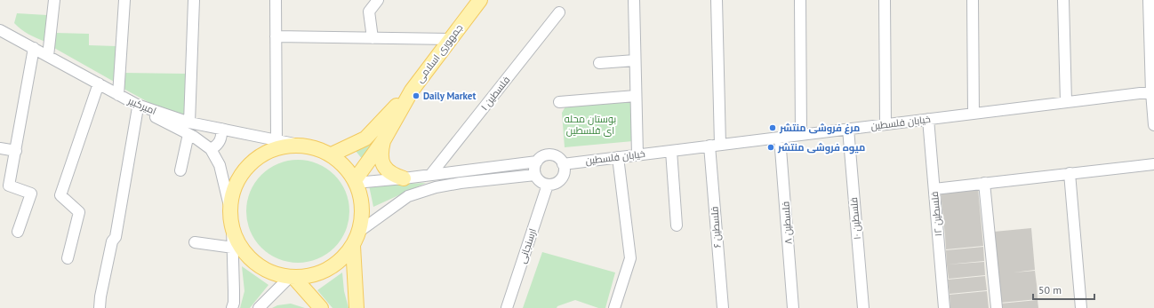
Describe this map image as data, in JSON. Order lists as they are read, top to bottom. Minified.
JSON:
{"streets":{"main road":["جمهوری اسلامی"],"street":["فلسطین ۱","امیرکبیر","خیابان فلسطین","فلسطین ۱۲","فلسطین ۱۰","فلسطین ۸","فلسطین ۶","ارسنجانی"]},"crossings":[["خیابان فلسطین","فلسطین ۱۲"],["خیابان فلسطین","فلسطین ۱۰"],["خیابان فلسطین","فلسطین ۸"],["خیابان فلسطین","فلسطین ۶"],["خیابان فلسطین","ارسنجانی"]],"parks":["بوستان محله ای فلسطین"],"places":["Daily Market","مرغ فروشی منتشر","میوه فروشی منتشر"],"scale_bar":"50 m"}
